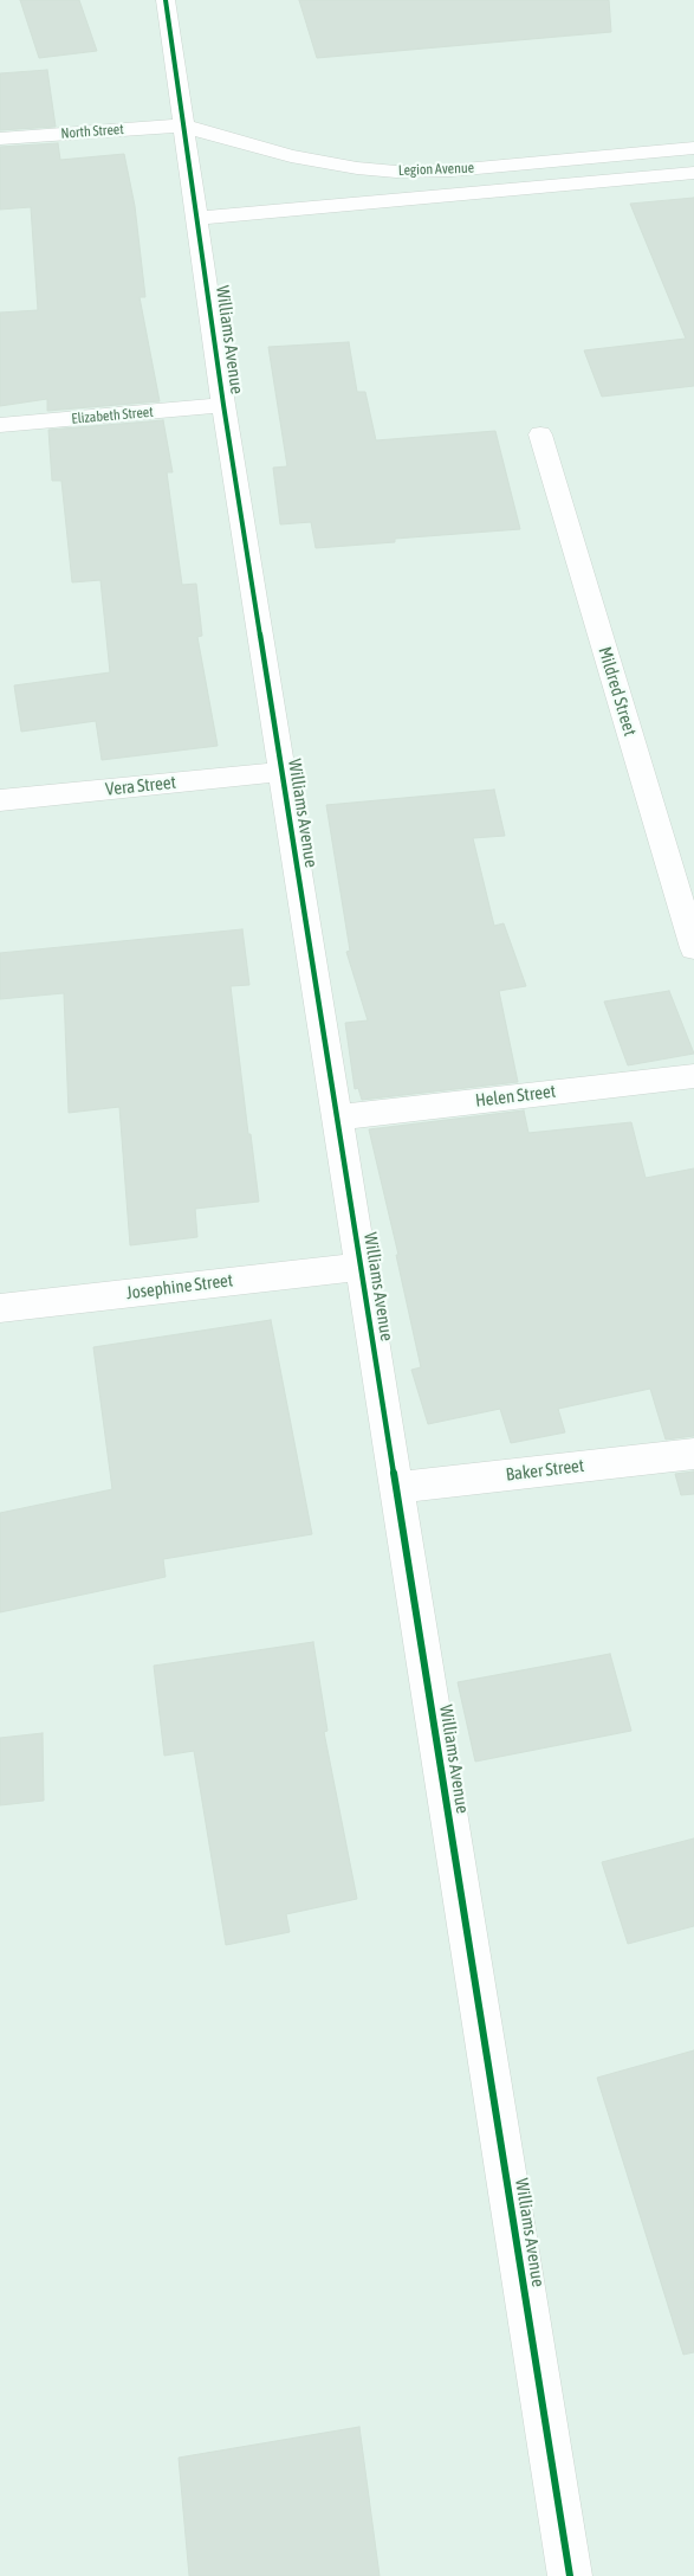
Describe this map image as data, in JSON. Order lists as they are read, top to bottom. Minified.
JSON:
{"streets":{"street":["North Street","Legion Avenue","Williams Avenue","Elizabeth Street","Mildred Street","Vera Street","Helen Street","Josephine Street","Baker Street"]},"crossings":[["North Street","Legion Avenue"],["North Street","Williams Avenue"],["Legion Avenue","Williams Avenue"],["Williams Avenue","Elizabeth Street"],["Williams Avenue","Vera Street"],["Williams Avenue","Helen Street"],["Williams Avenue","Josephine Street"],["Williams Avenue","Baker Street"]]}
